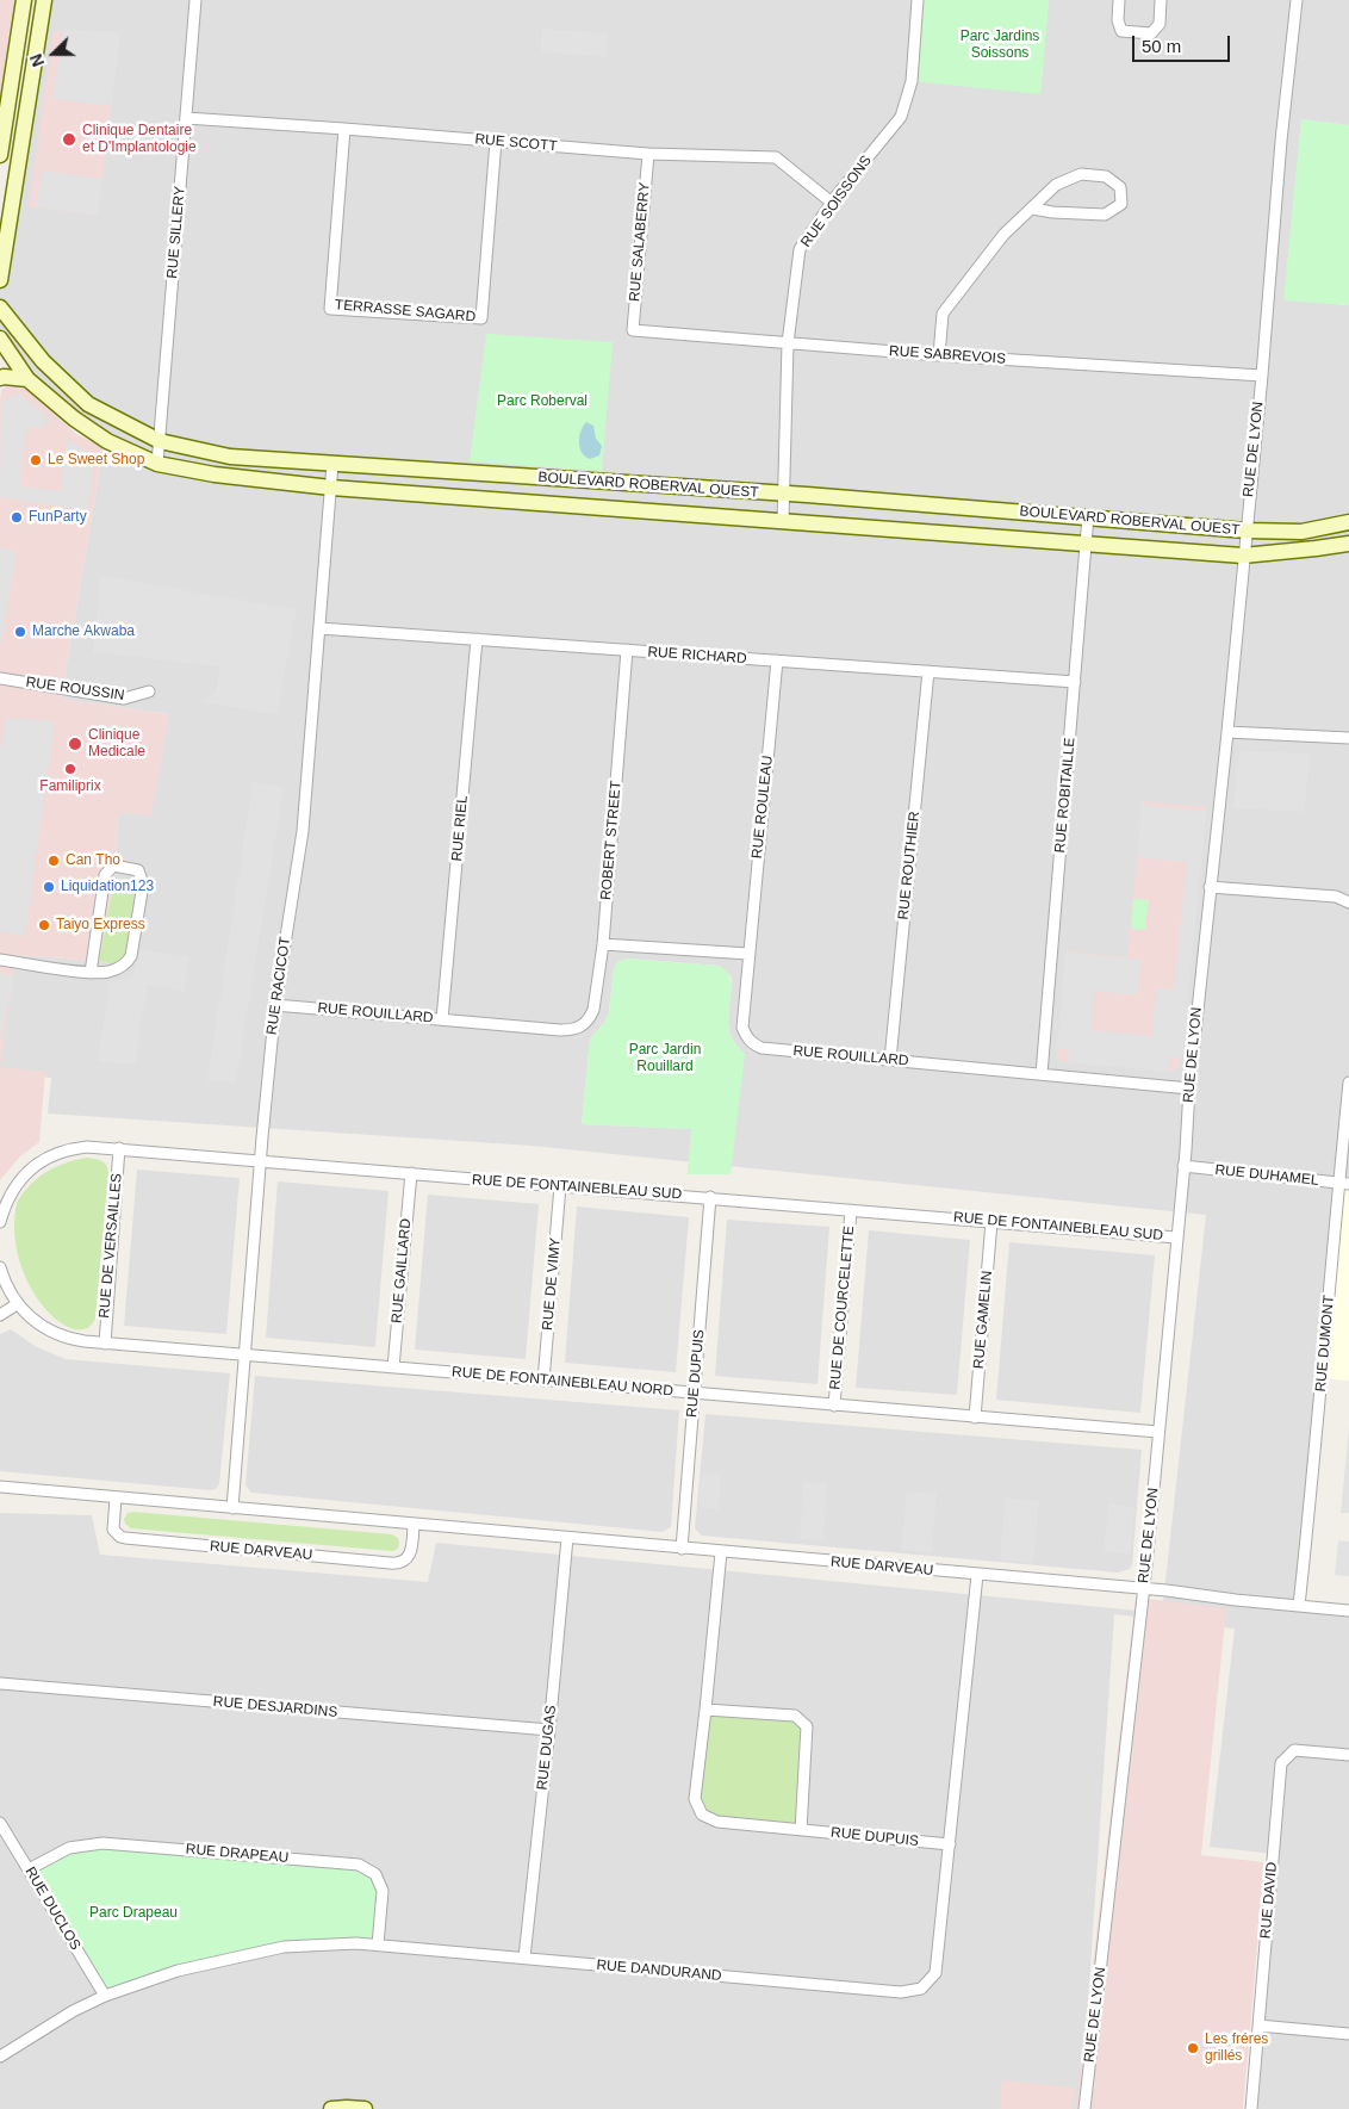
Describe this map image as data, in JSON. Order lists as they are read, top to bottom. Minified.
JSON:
{"streets":{"street":["RUE SCOTT","RUE SOISSONS","RUE SILLERY","RUE SALABERRY","TERRASSE SAGARD","RUE SABREVOIS","RUE DE LYON","BOULEVARD ROBERVAL OUEST","RUE RICHARD","RUE ROUSSIN","RUE ROBITAILLE","RUE ROULEAU","RUE RIEL","ROBERT STREET","RUE ROUTHIER","RUE RACICOT","RUE ROUILLARD","RUE DUHAMEL","RUE DE FONTAINEBLEAU SUD","RUE DE VERSAILLES","RUE GAILLARD","RUE DE VIMY","RUE DE COURCELETTE","RUE GAMELIN","RUE DUMONT","RUE DUPUIS","RUE DE FONTAINEBLEAU NORD","RUE DARVEAU","RUE DESJARDINS","RUE DUGAS","RUE DRAPEAU","RUE DAVID","RUE DUCLOS","RUE DANDURAND"]},"crossings":[["RUE SCOTT","RUE SOISSONS"],["RUE SCOTT","RUE SILLERY"],["RUE SCOTT","RUE SALABERRY"],["RUE SCOTT","TERRASSE SAGARD"],["RUE SOISSONS","RUE SABREVOIS"],["RUE SOISSONS","BOULEVARD ROBERVAL OUEST"],["RUE SILLERY","BOULEVARD ROBERVAL OUEST"],["RUE SALABERRY","RUE SABREVOIS"],["RUE SABREVOIS","RUE DE LYON"],["RUE DE LYON","BOULEVARD ROBERVAL OUEST"],["RUE DE LYON","RUE ROUILLARD"],["RUE DE LYON","RUE DUHAMEL"],["RUE DE LYON","RUE DE FONTAINEBLEAU SUD"],["RUE DE LYON","RUE DE FONTAINEBLEAU NORD"],["RUE DE LYON","RUE DARVEAU"],["BOULEVARD ROBERVAL OUEST","RUE ROBITAILLE"],["BOULEVARD ROBERVAL OUEST","RUE RACICOT"],["RUE RICHARD","RUE ROBITAILLE"],["RUE RICHARD","RUE ROULEAU"],["RUE RICHARD","RUE RIEL"],["RUE RICHARD","ROBERT STREET"],["RUE RICHARD","RUE ROUTHIER"],["RUE RICHARD","RUE RACICOT"],["RUE ROBITAILLE","RUE ROUILLARD"],["RUE ROULEAU","RUE ROUILLARD"],["RUE RIEL","RUE ROUILLARD"],["ROBERT STREET","RUE ROUILLARD"],["RUE ROUTHIER","RUE ROUILLARD"],["RUE RACICOT","RUE ROUILLARD"],["RUE RACICOT","RUE DE FONTAINEBLEAU SUD"],["RUE RACICOT","RUE DE FONTAINEBLEAU NORD"],["RUE RACICOT","RUE DARVEAU"],["RUE DUHAMEL","RUE DUMONT"],["RUE DE FONTAINEBLEAU SUD","RUE DE VERSAILLES"],["RUE DE FONTAINEBLEAU SUD","RUE GAILLARD"],["RUE DE FONTAINEBLEAU SUD","RUE DE VIMY"],["RUE DE FONTAINEBLEAU SUD","RUE DE COURCELETTE"],["RUE DE FONTAINEBLEAU SUD","RUE GAMELIN"],["RUE DE FONTAINEBLEAU SUD","RUE DUPUIS"],["RUE DE VERSAILLES","RUE DE FONTAINEBLEAU NORD"],["RUE GAILLARD","RUE DE FONTAINEBLEAU NORD"],["RUE DE VIMY","RUE DE FONTAINEBLEAU NORD"],["RUE DE COURCELETTE","RUE DE FONTAINEBLEAU NORD"],["RUE GAMELIN","RUE DE FONTAINEBLEAU NORD"],["RUE DUMONT","RUE DARVEAU"],["RUE DUPUIS","RUE DE FONTAINEBLEAU NORD"],["RUE DUPUIS","RUE DARVEAU"],["RUE DUPUIS","RUE DANDURAND"],["RUE DARVEAU","RUE DUGAS"],["RUE DARVEAU","RUE DANDURAND"],["RUE DESJARDINS","RUE DUGAS"],["RUE DUGAS","RUE DANDURAND"],["RUE DRAPEAU","RUE DUCLOS"],["RUE DRAPEAU","RUE DANDURAND"],["RUE DUCLOS","RUE DANDURAND"]],"parks":["Parc Jardins Soissons","Parc Roberval","Parc Jardin Rouillard","Parc Drapeau"],"places":["Clinique Dentaire et D'Implantologie","Le Sweet Shop","FunParty","Marche Akwaba","Clinique Medicale","Familiprix","Can Tho","Liquidation123","Taiyo Express","Les fréres grillés"],"scale_bar":"50 m","north":"left"}
